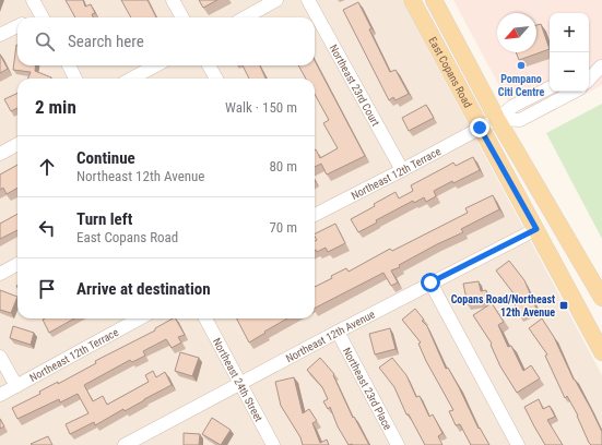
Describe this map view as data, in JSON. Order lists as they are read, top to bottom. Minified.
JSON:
{"streets":{"main road":["East Copans Road"],"street":["Northeast 23rd Court","Northeast 12th Terrace","Northeast 12th Avenue","Northeast 24th Street","Northeast 23rd Place"]},"crossings":[["East Copans Road","Northeast 12th Terrace"],["East Copans Road","Northeast 12th Avenue"],["Northeast 23rd Court","Northeast 12th Terrace"],["Northeast 12th Avenue","Northeast 24th Street"],["Northeast 12th Avenue","Northeast 23rd Place"]],"places":{"other":["Pompano Citi Centre"],"transit":["Copans Road/Northeast 12th Avenue"]},"north":"bottom left","page":{"map_buttons":["+","−"],"search":"Search here","heading":["2 min","Walk · 150 m"],"list":[["Continue","Northeast 12th Avenue","80 m"],["Turn left","East Copans Road","70 m"],"Arrive at destination"]}}
